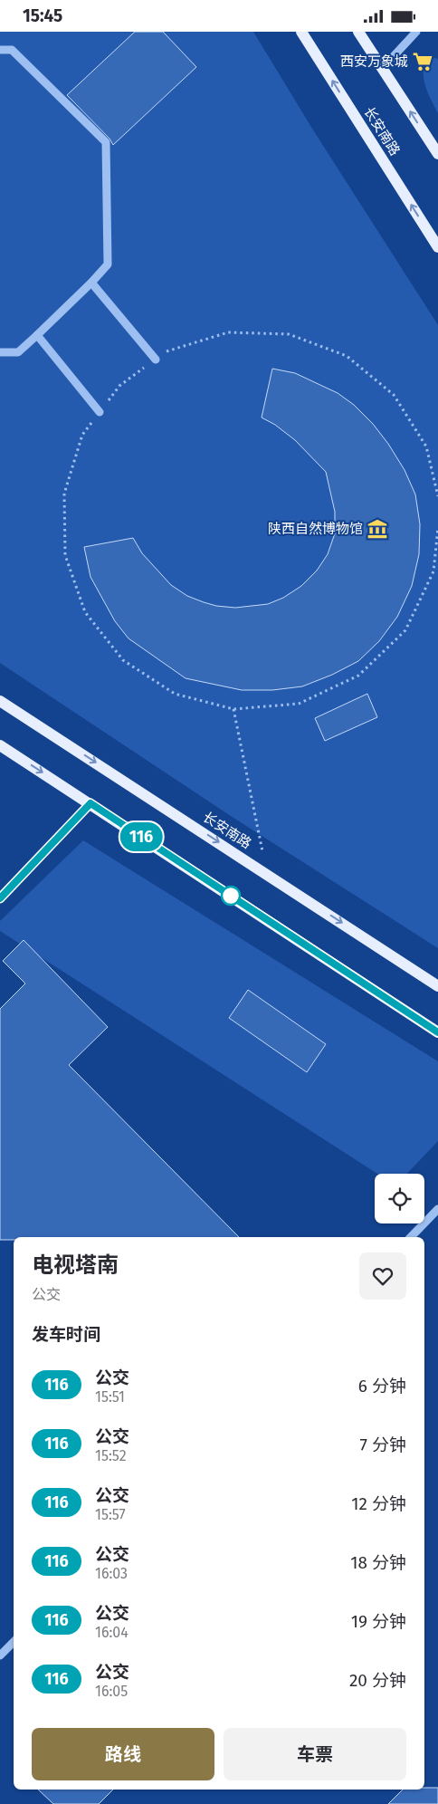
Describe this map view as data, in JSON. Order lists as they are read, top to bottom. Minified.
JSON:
{"streets":{"main road":["长安南路"]},"places":{"supermarket":["西安万象城"],"museum":["陕西自然博物馆"]},"lines":["bus line 116"],"page":{"status":"15:45","on_map":"116","heading":[["电视塔南","公交"],"发车时间"],"list":[{"mark":"116","name":"公交","note":"15:51","value":"6 分钟"},{"mark":"116","name":"公交","note":"15:52","value":"7 分钟"},{"mark":"116","name":"公交","note":"15:57","value":"12 分钟"},{"mark":"116","name":"公交","note":"16:03","value":"18 分钟"},{"mark":"116","name":"公交","note":"16:04","value":"19 分钟"},{"mark":"116","name":"公交","note":"16:05","value":"20 分钟"}],"buttons":["路线","车票"]}}
